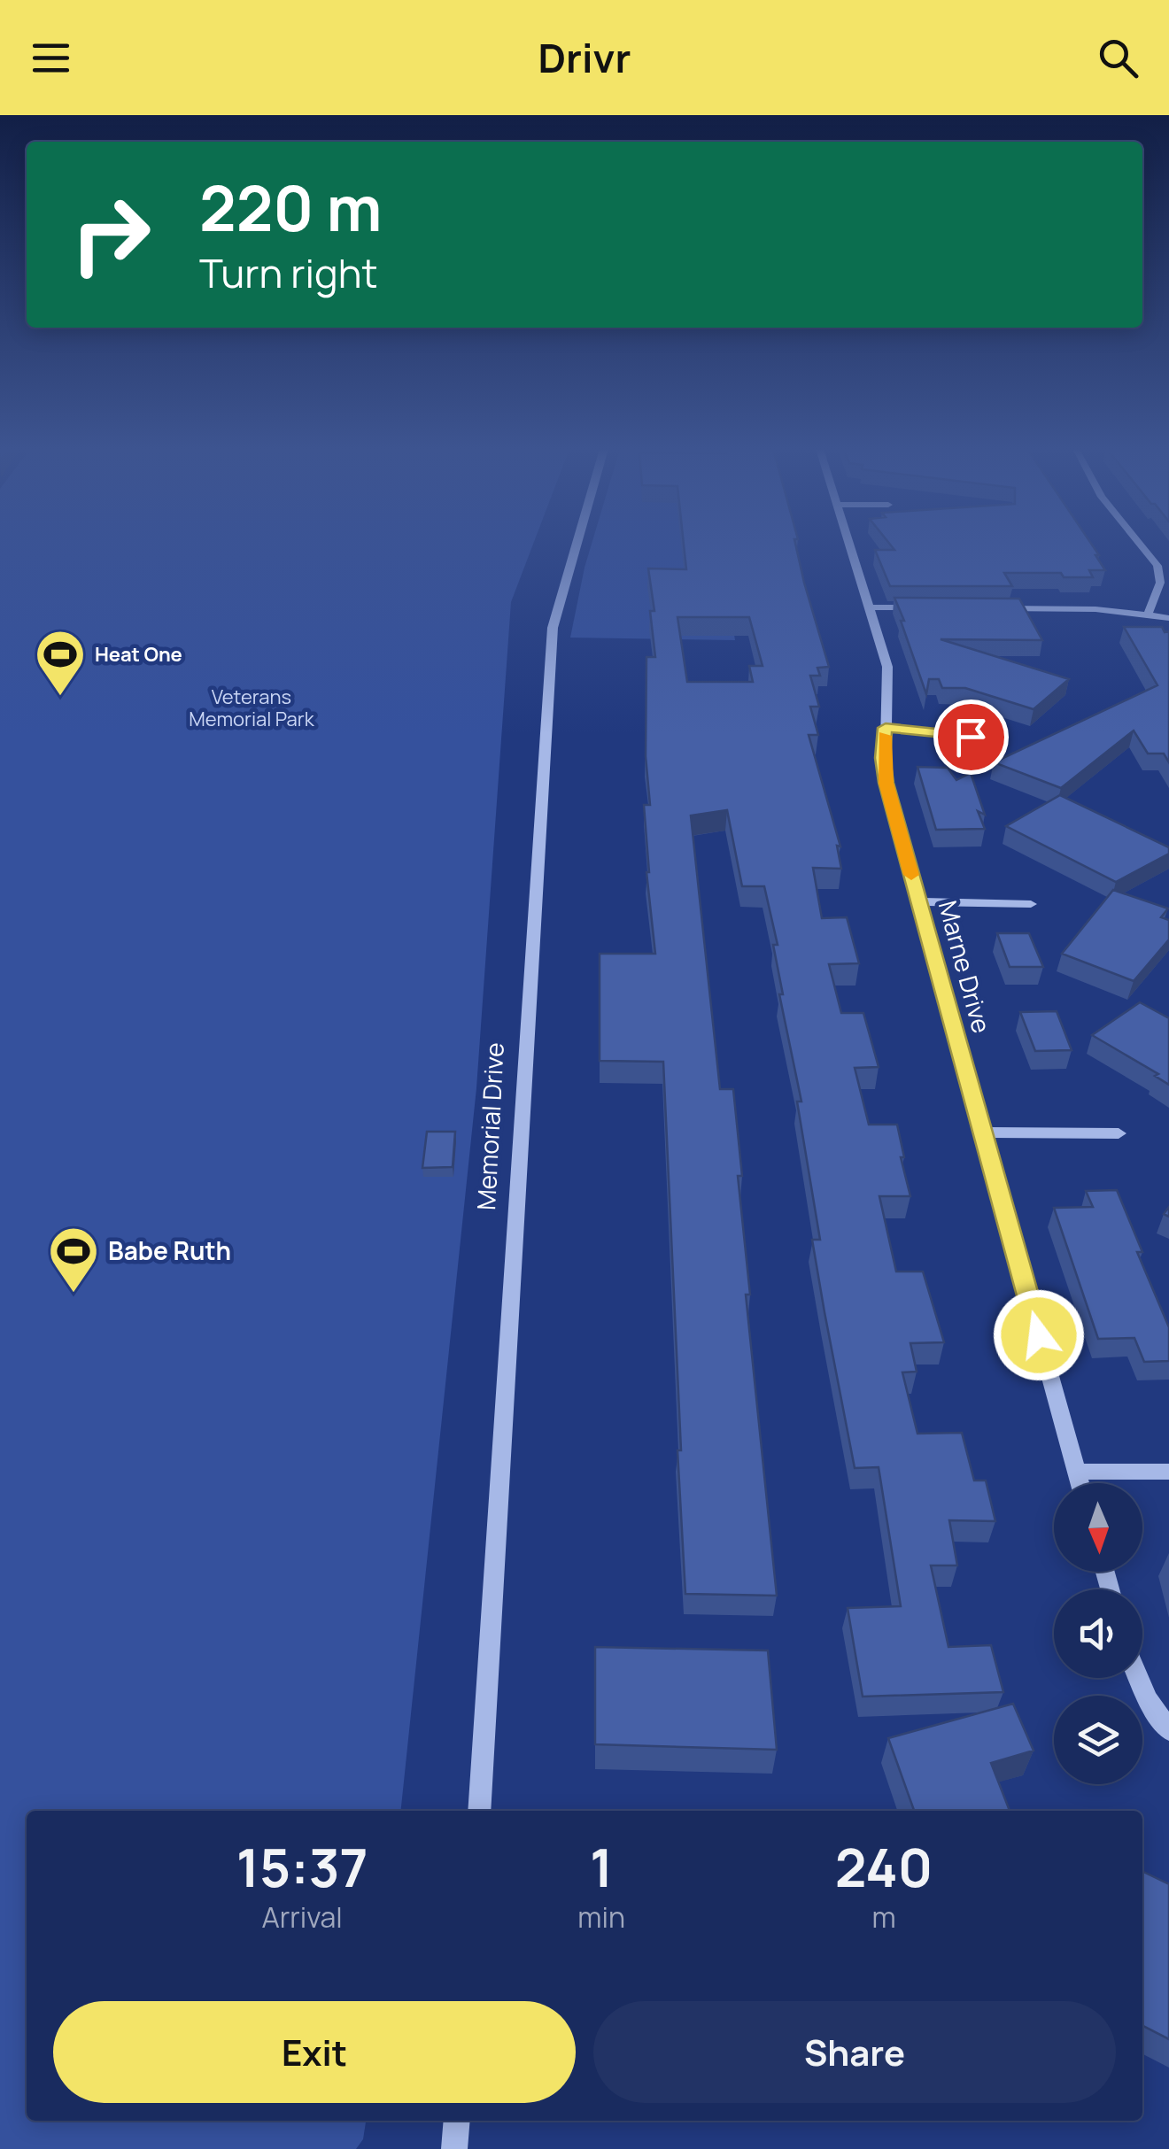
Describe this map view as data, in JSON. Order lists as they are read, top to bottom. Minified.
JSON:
{"streets":{"street":["Marne Drive","Memorial Drive"]},"parks":["Veterans Memorial Park"],"places":{"sports":["Heat One","Babe Ruth"]},"north":"bottom","page":{"header":"Drivr","turn":["220 m","Turn right"],"eta":["15:37","Arrival","1","min","240","m"],"buttons":["Exit","Share"]}}
